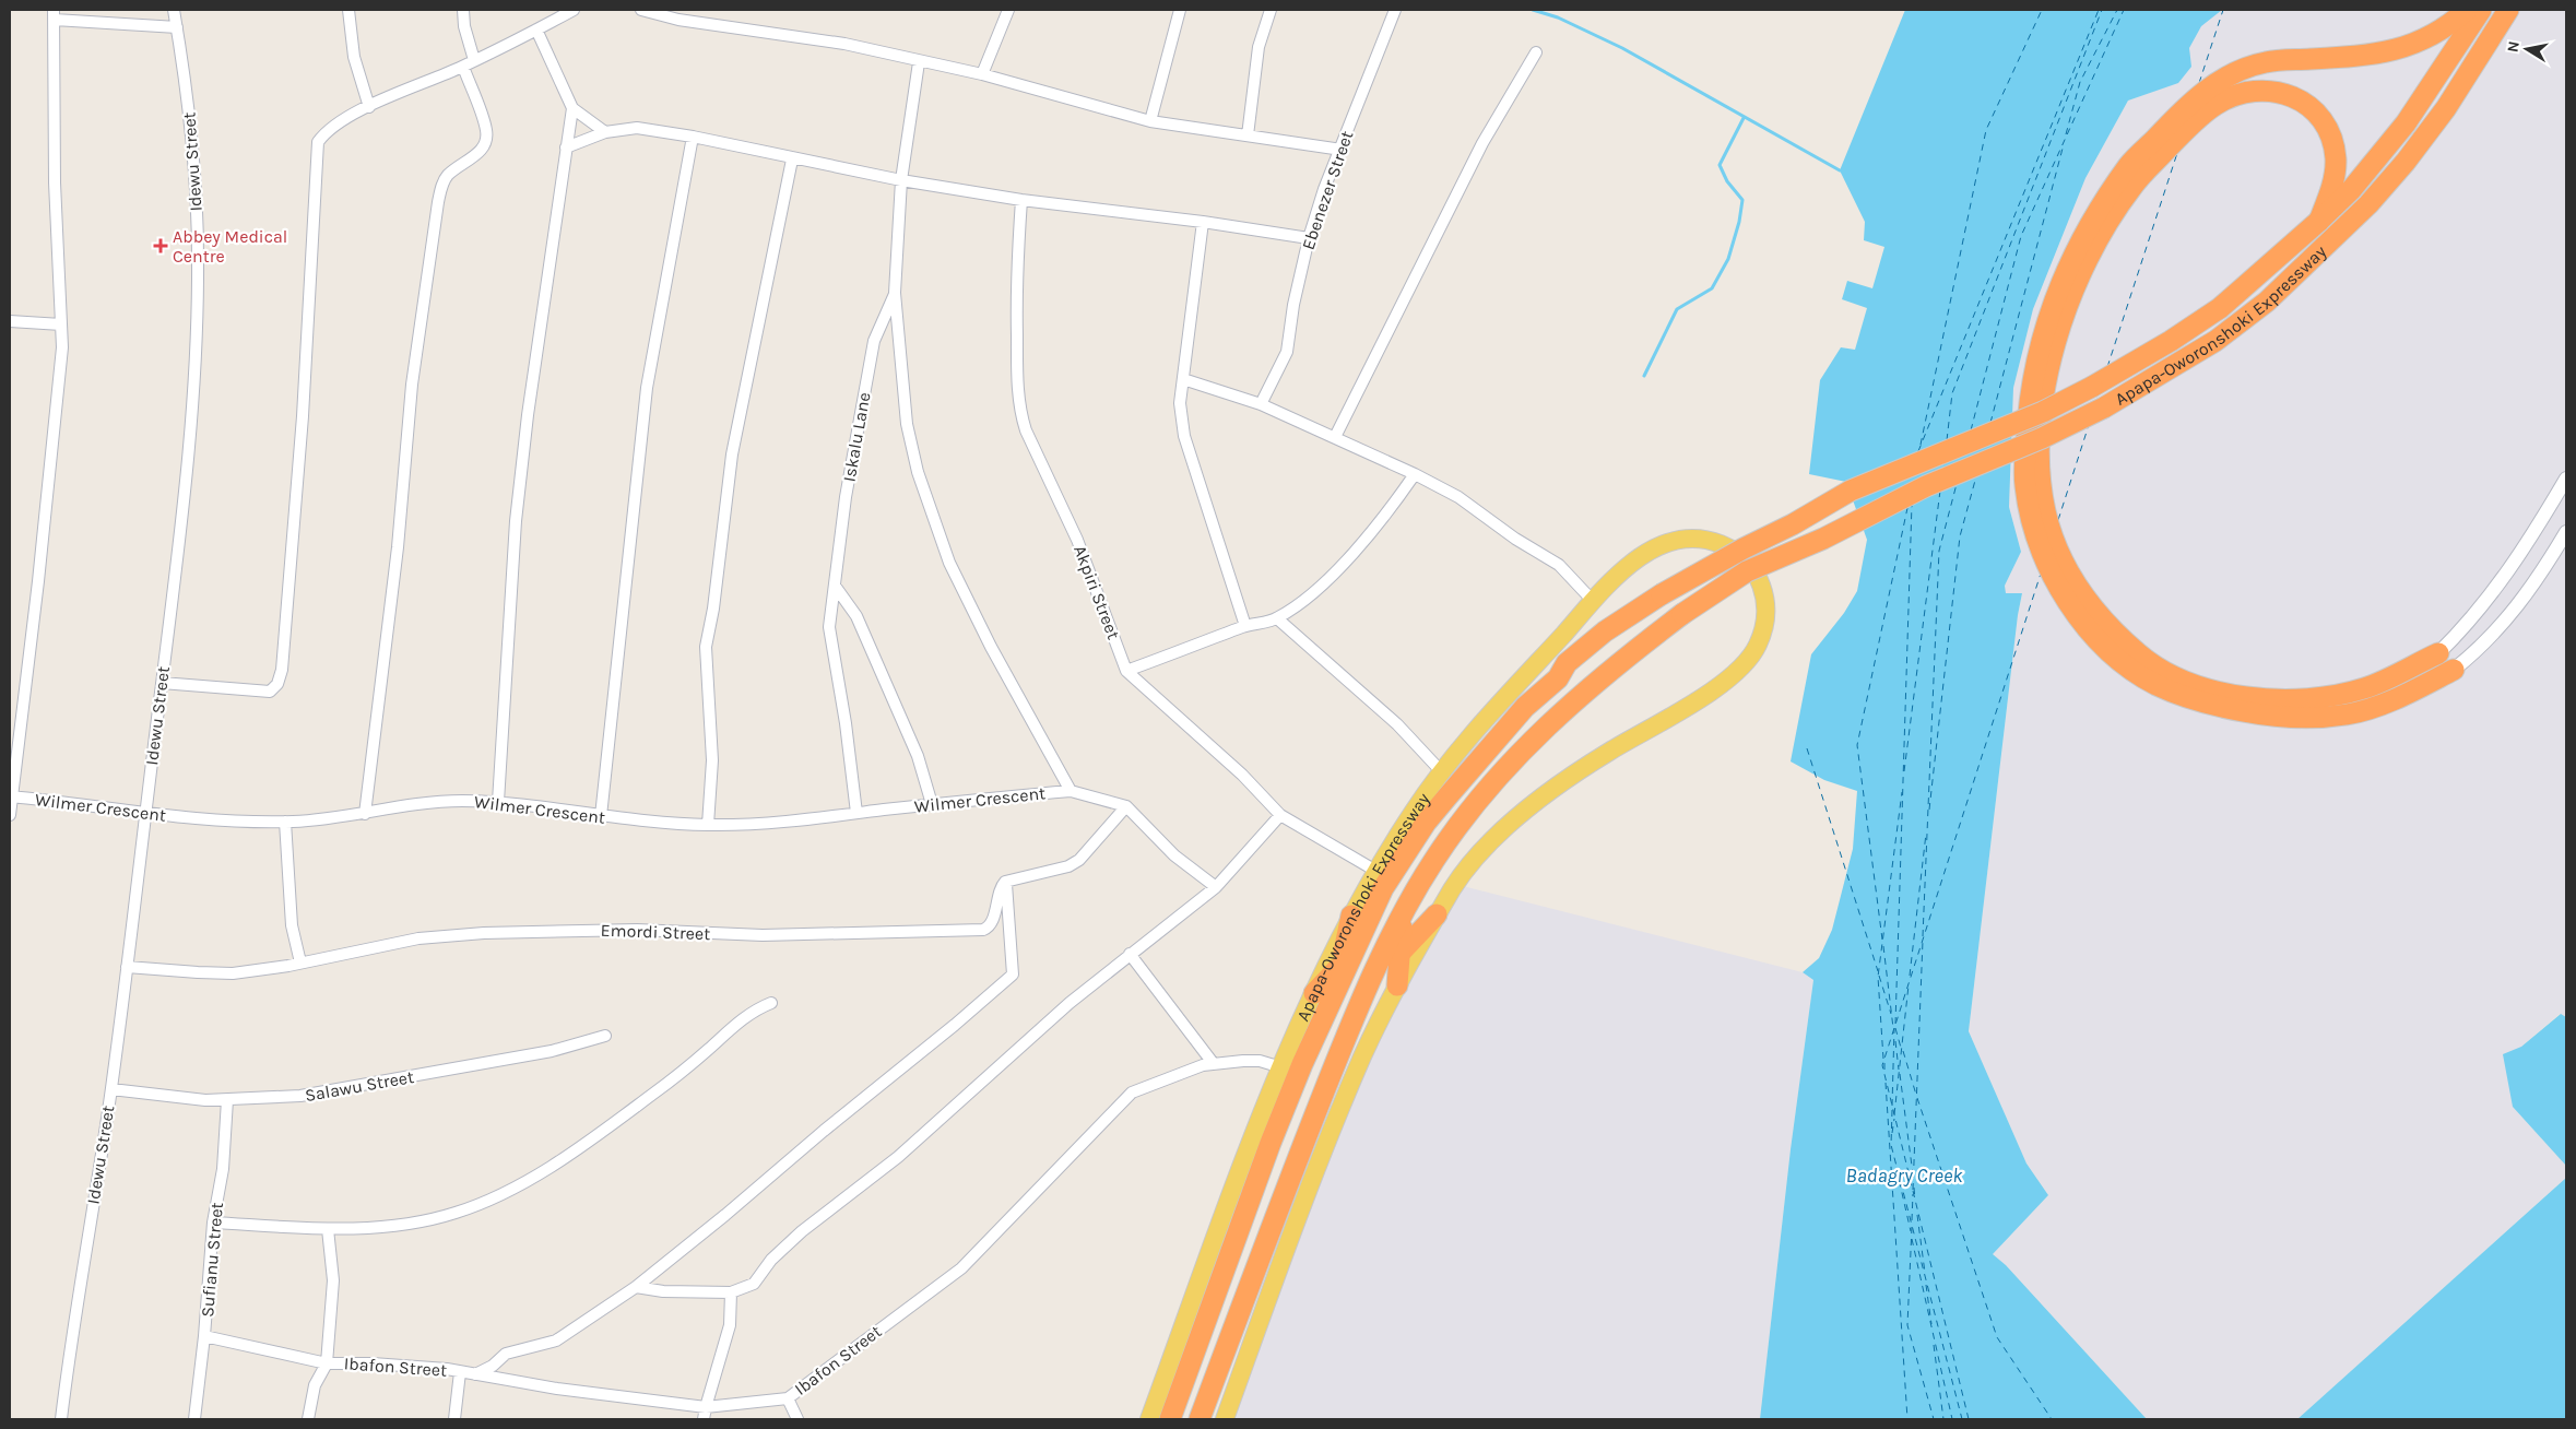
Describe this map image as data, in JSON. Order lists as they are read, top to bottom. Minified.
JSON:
{"streets":{"highway":["Apapa-Oworonshoki Expressway"],"street":["Idewu Street","Ebenezer Street","Iskalu Lane","Akpiri Street","Wilmer Crescent","Emordi Street","Salawu Street","Sufianu Street","Ibafon Street"]},"crossings":[["Idewu Street","Wilmer Crescent"],["Idewu Street","Emordi Street"],["Idewu Street","Salawu Street"],["Apapa-Oworonshoki Expressway","Akpiri Street"],["Apapa-Oworonshoki Expressway","Ibafon Street"],["Iskalu Lane","Wilmer Crescent"],["Salawu Street","Sufianu Street"],["Sufianu Street","Ibafon Street"]],"water":["Badagry Creek"],"places":{"health":["Abbey Medical Centre"]},"north":"left"}
